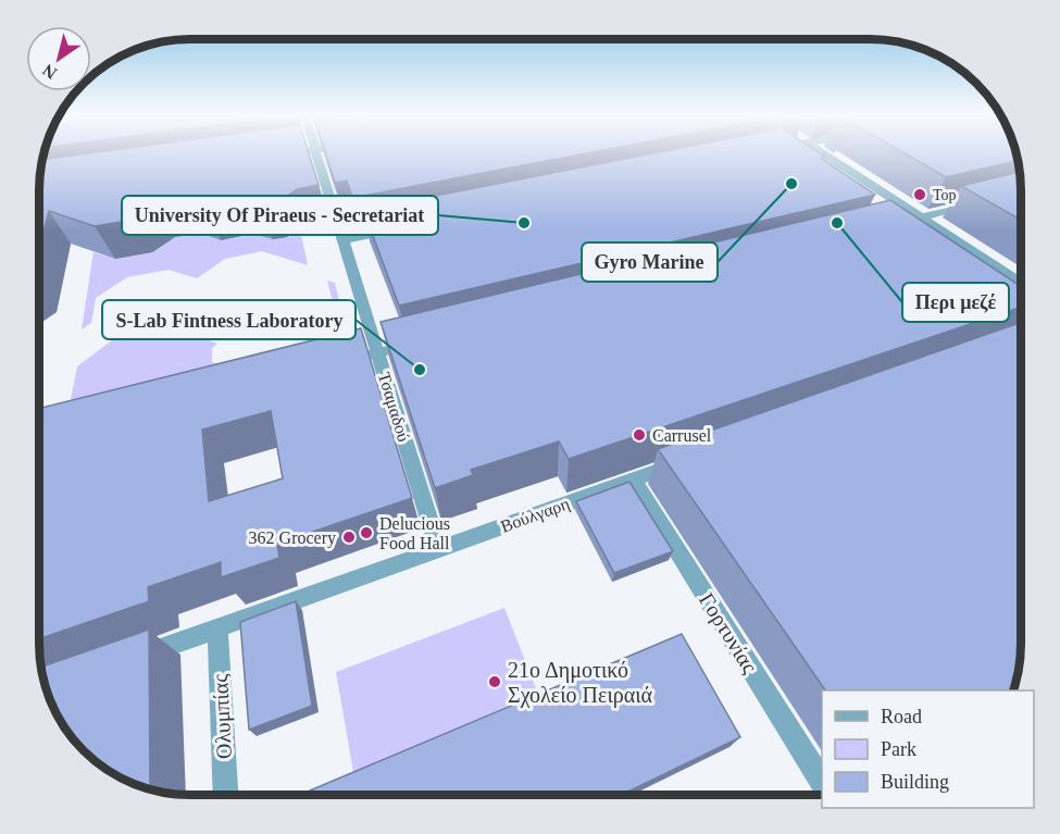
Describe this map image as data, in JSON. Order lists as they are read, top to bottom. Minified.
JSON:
{"streets":{"street":["Τσαμαδού","Βούλγαρη","Γορτυνίας","Ολυμπίας"]},"crossings":[["Τσαμαδού","Βούλγαρη"],["Βούλγαρη","Γορτυνίας"],["Βούλγαρη","Ολυμπίας"]],"places":["Gyro Marine","Top","University Of Piraeus - Secretariat","Περι μεζέ","S-Lab Fintness Laboratory","Carrusel","Delucious Food Hall","362 Grocery","21ο Δημοτικό Σχολείο Πειραιά"],"legend":["Road","Park","Building"],"north":"bottom left"}
